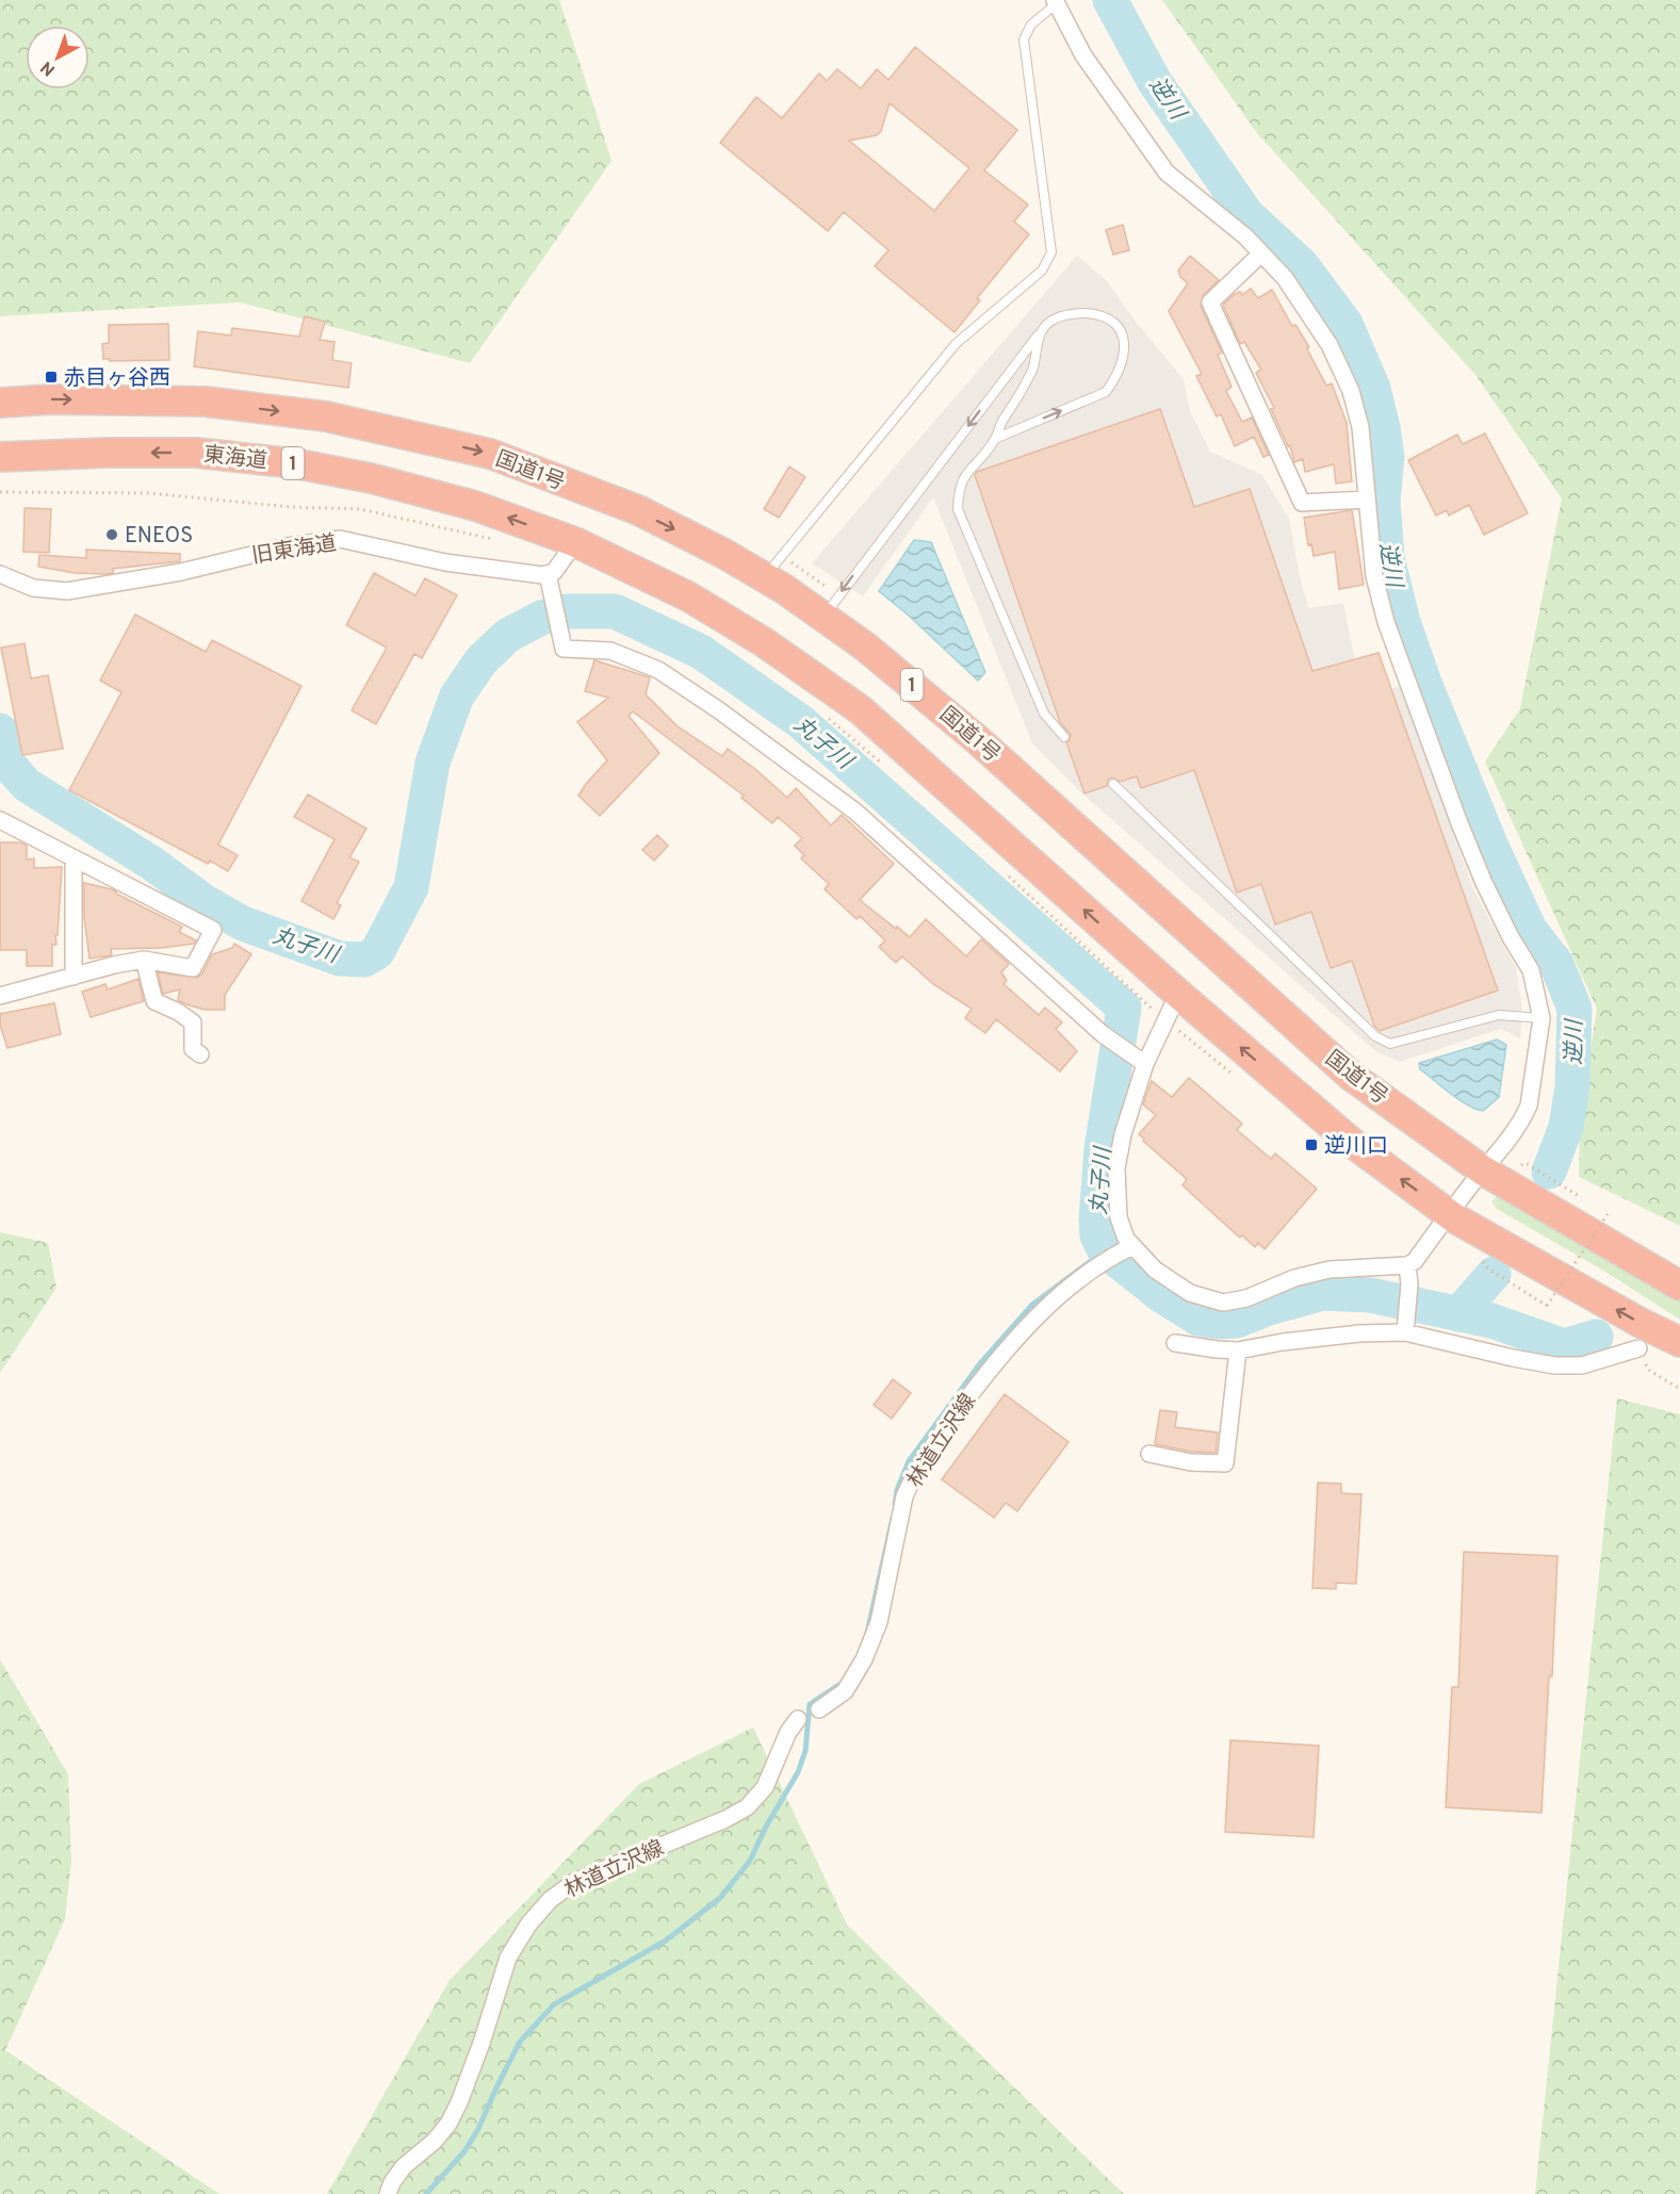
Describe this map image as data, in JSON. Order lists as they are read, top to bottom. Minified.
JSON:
{"streets":{"highway":["東海道","1","国道1号"],"street":["旧東海道","林道立沢線"]},"crossings":[["東海道","1"]],"one_way":["東海道","国道1号"],"water":["逆川","丸子川"],"places":{"transit":["赤目ヶ谷西","逆川口"],"other":["ENEOS"]},"north":"bottom left"}
